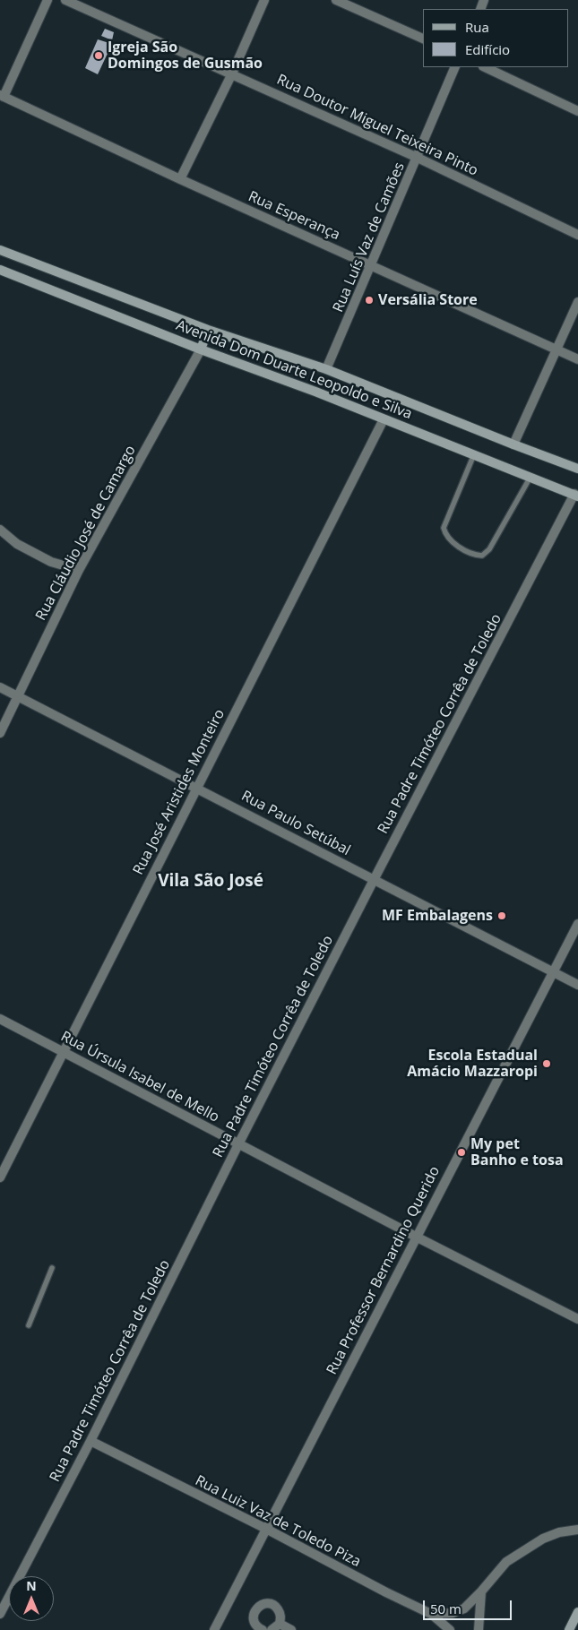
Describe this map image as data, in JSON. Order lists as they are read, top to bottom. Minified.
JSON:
{"streets":{"main road":["Avenida Dom Duarte Leopoldo e Silva"],"street":["Rua Doutor Miguel Teixeira Pinto","Rua Esperança","Rua Luís Vaz de Camões","Rua Cláudio José de Camargo","Rua Padre Timóteo Corrêa de Toledo","Rua José Aristides Monteiro","Rua Paulo Setúbal","Rua Úrsula Isabel de Mello","Rua Professor Bernardino Querido","Rua Luiz Vaz de Toledo Piza"]},"crossings":[["Rua Doutor Miguel Teixeira Pinto","Rua Luís Vaz de Camões"],["Rua Esperança","Rua Luís Vaz de Camões"],["Rua Luís Vaz de Camões","Avenida Dom Duarte Leopoldo e Silva"],["Avenida Dom Duarte Leopoldo e Silva","Rua Cláudio José de Camargo"],["Avenida Dom Duarte Leopoldo e Silva","Rua Padre Timóteo Corrêa de Toledo"],["Avenida Dom Duarte Leopoldo e Silva","Rua José Aristides Monteiro"],["Rua Cláudio José de Camargo","Rua Paulo Setúbal"],["Rua Padre Timóteo Corrêa de Toledo","Rua Paulo Setúbal"],["Rua Padre Timóteo Corrêa de Toledo","Rua Úrsula Isabel de Mello"],["Rua Padre Timóteo Corrêa de Toledo","Rua Luiz Vaz de Toledo Piza"],["Rua José Aristides Monteiro","Rua Paulo Setúbal"],["Rua José Aristides Monteiro","Rua Úrsula Isabel de Mello"],["Rua Paulo Setúbal","Rua Professor Bernardino Querido"],["Rua Úrsula Isabel de Mello","Rua Professor Bernardino Querido"],["Rua Professor Bernardino Querido","Rua Luiz Vaz de Toledo Piza"]],"districts":["Vila São José"],"places":["Igreja São Domingos de Gusmão","Versália Store","MF Embalagens","Escola Estadual Amácio Mazzaropi","My pet Banho e tosa"],"legend":["Rua","Edifício"],"scale_bar":"50 m","north":"top"}
